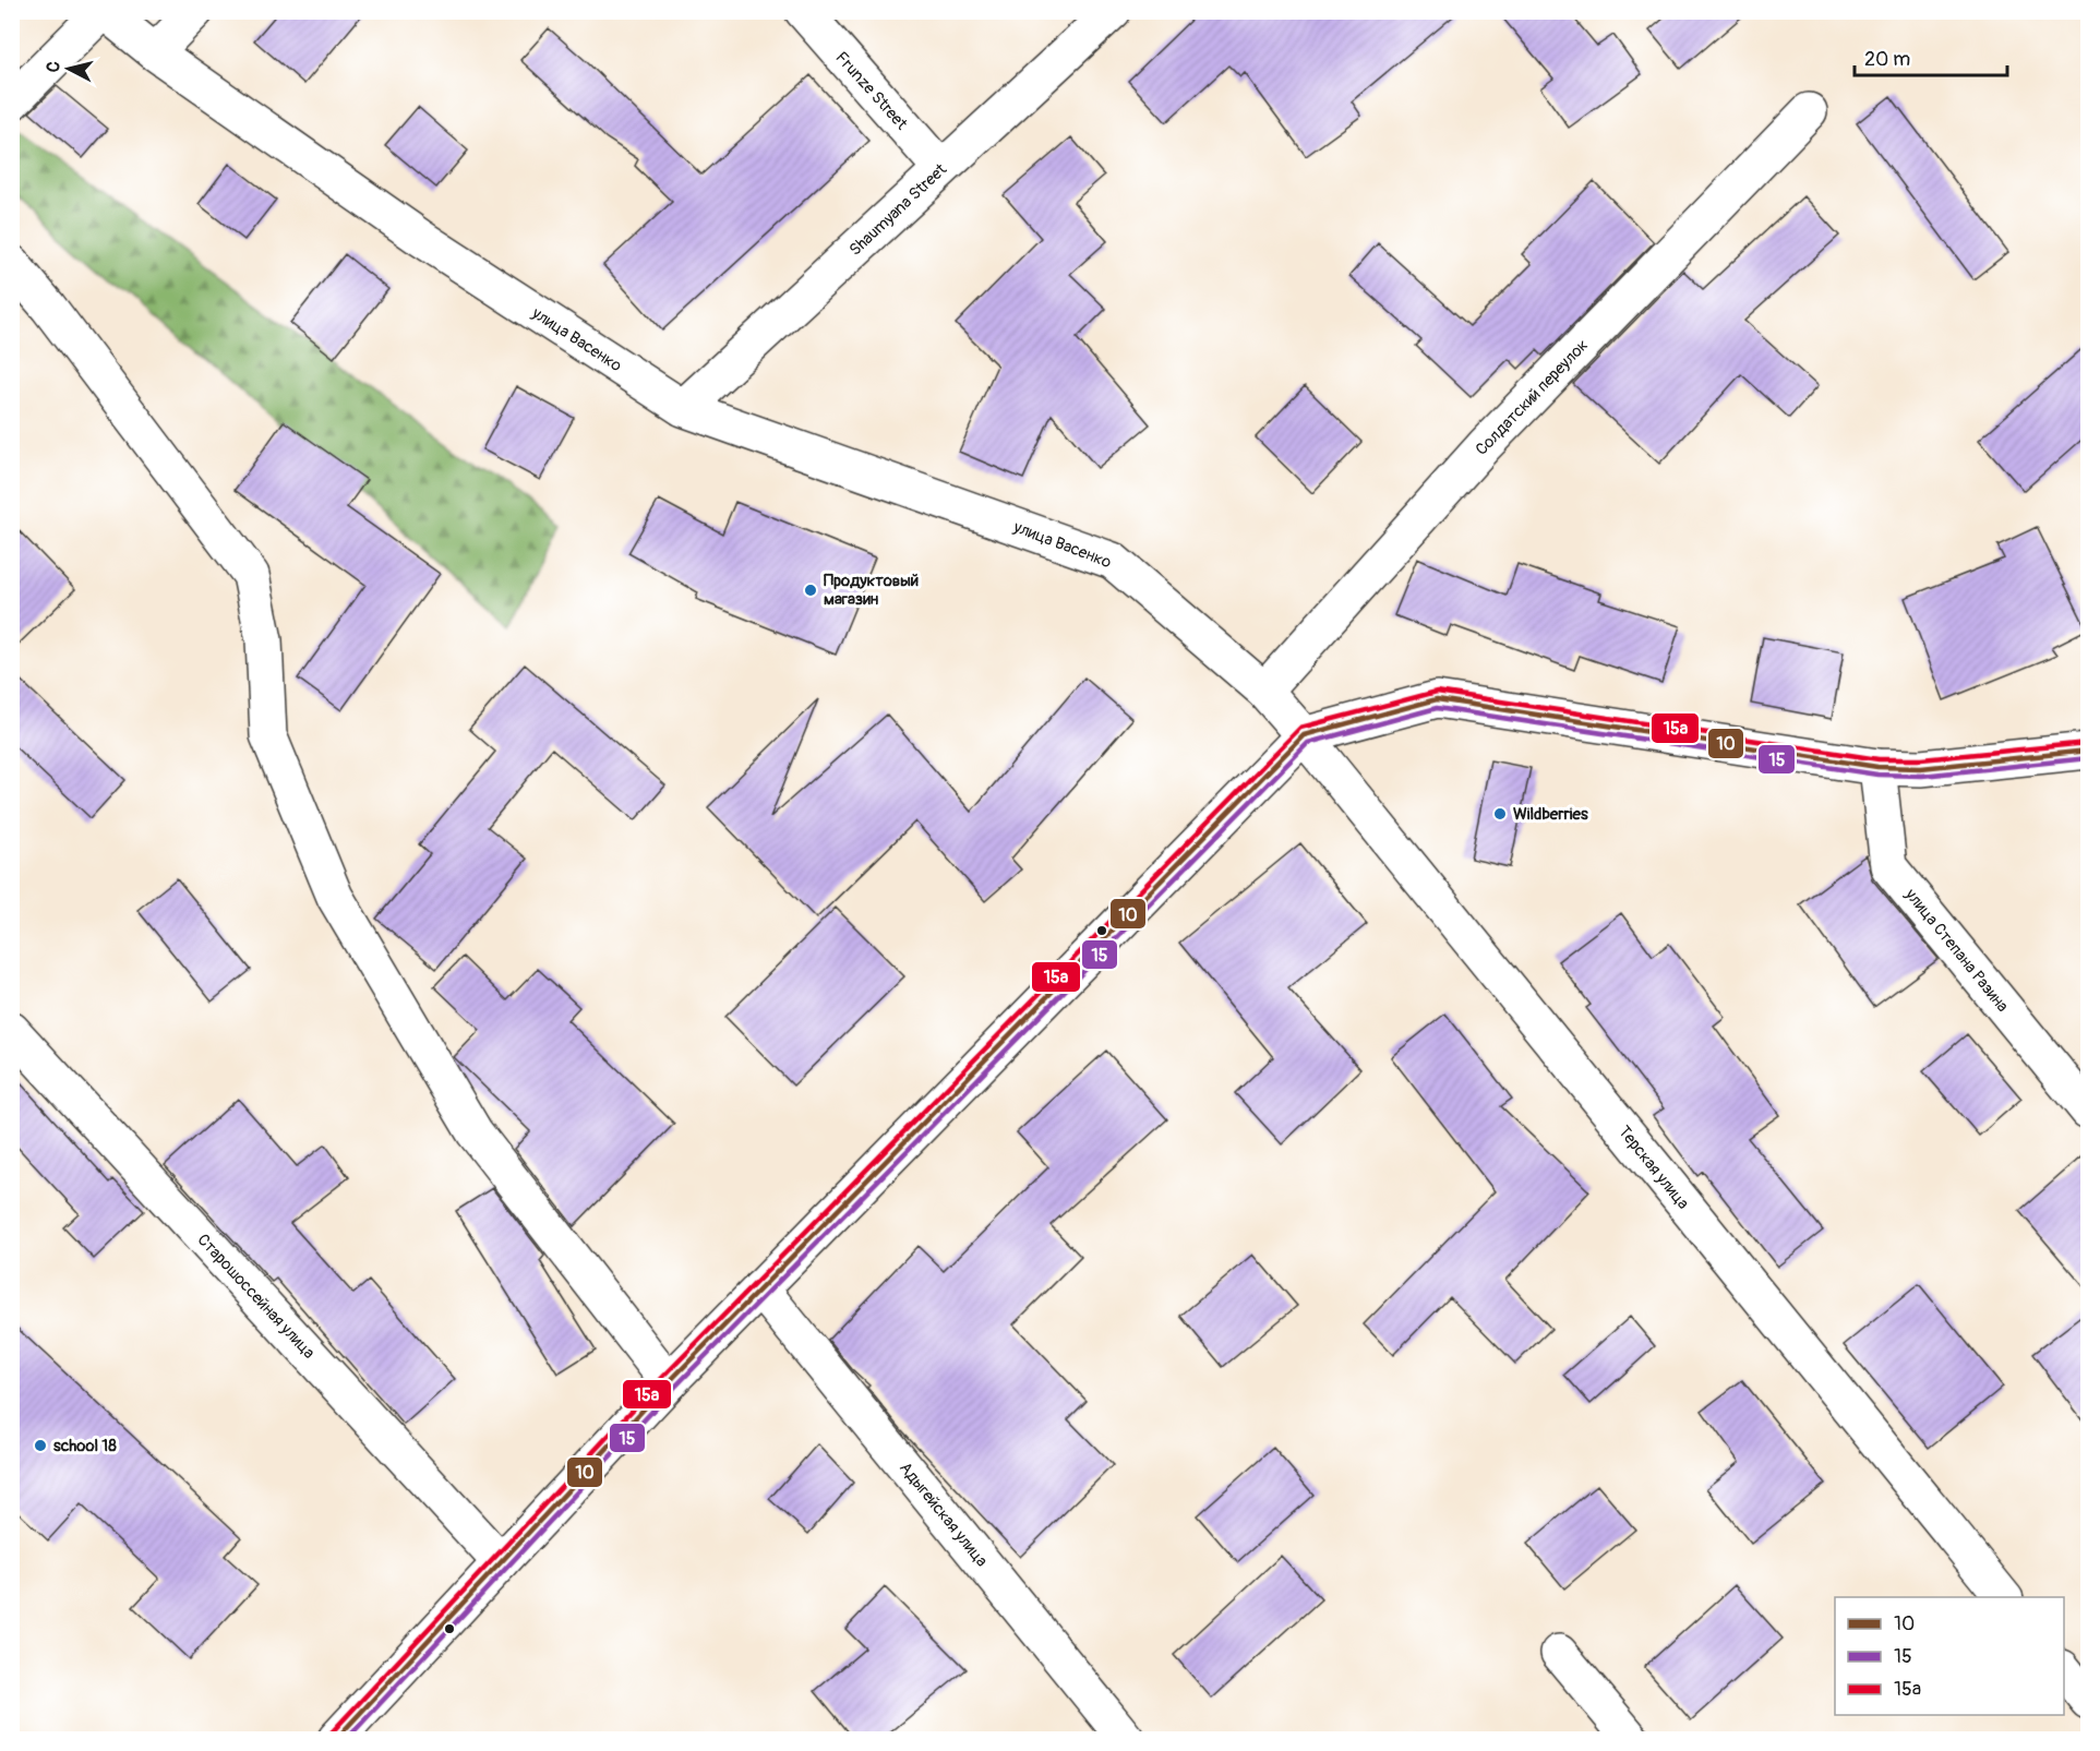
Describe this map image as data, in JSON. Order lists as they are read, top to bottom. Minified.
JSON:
{"streets":{"street":["Frunze Street","Shaumyana Street","улица Васенко","Солдатский переулок","улица Степана Разина","Терская улица","Старошоссейная улица","Адыгейская улица"]},"crossings":[["Frunze Street","Shaumyana Street"],["Shaumyana Street","улица Васенко"],["улица Васенко","Солдатский переулок"],["улица Васенко","Терская улица"]],"places":["Продуктовый магазин","Wildberries","school 18"],"lines":["transit line 15а","transit line 10","transit line 15"],"legend":["10","15","15а"],"scale_bar":"20 m","north":"left"}
